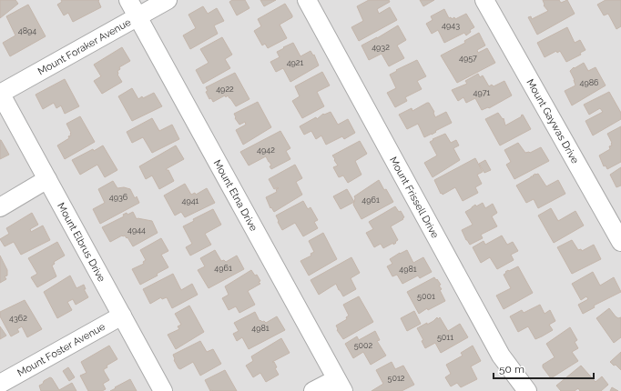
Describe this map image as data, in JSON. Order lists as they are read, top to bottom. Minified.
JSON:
{"streets":{"street":["Mount Foraker Avenue","Mount Gaywas Drive","Mount Etna Drive","Mount Frissell Drive","Mount Elbrus Drive","Mount Foster Avenue"]},"crossings":[["Mount Foraker Avenue","Mount Etna Drive"],["Mount Foraker Avenue","Mount Elbrus Drive"],["Mount Elbrus Drive","Mount Foster Avenue"]],"house_numbers":["4943","4894","4932","4957","4921","4986","4922","4971","4942","4936","4961","4941","4944","4961","4981","5001","4362","4981","5011","5002","5012"],"scale_bar":"50 m"}
